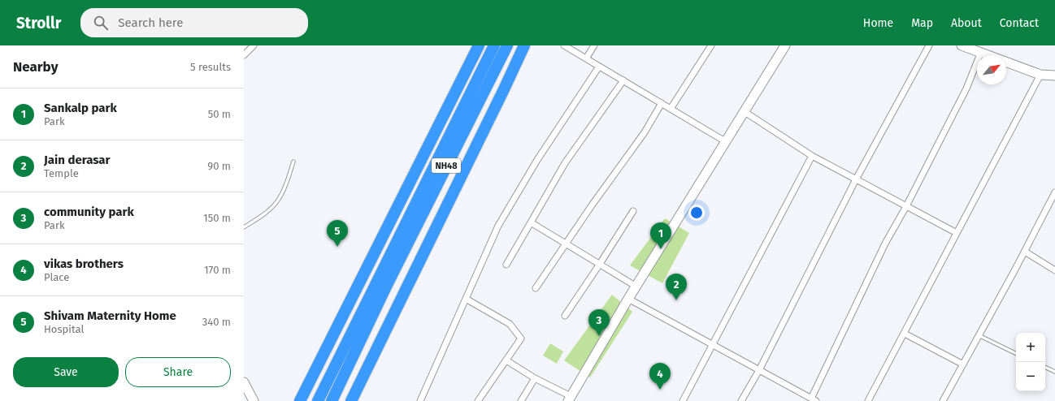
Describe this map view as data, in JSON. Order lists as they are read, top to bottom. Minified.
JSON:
{"streets":{"highway":["NH48"]},"north":"top right","page":{"header":"Strollr","search":"Search here","nav":["Home","Map","About","Contact"],"heading":["Nearby","5 results"],"list":[{"mark":"1","name":"Sankalp park","note":"Park","value":"50 m"},{"mark":"2","name":"Jain derasar","note":"Temple","value":"90 m"},{"mark":"3","name":"community park","note":"Park","value":"150 m"},{"mark":"4","name":"vikas brothers","note":"Place","value":"170 m"},{"mark":"5","name":"Shivam Maternity Home","note":"Hospital","value":"340 m"}],"pins":["5","1","2","3","4"],"map_buttons":["+","−"],"buttons":["Save","Share"]}}
